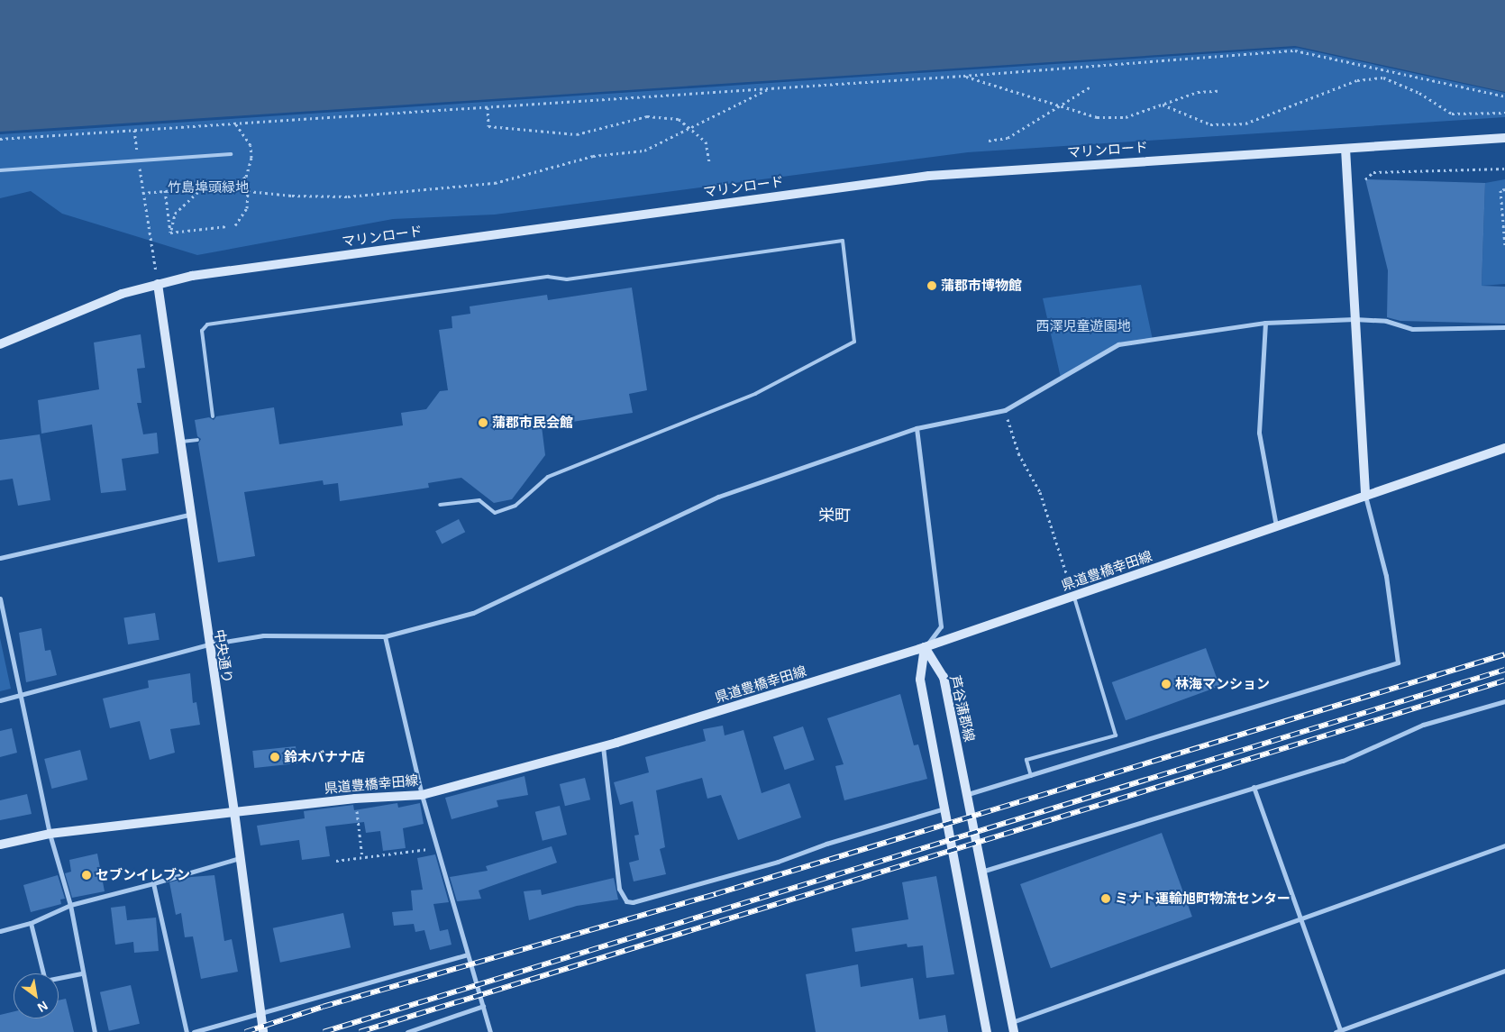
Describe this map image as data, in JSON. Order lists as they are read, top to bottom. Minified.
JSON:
{"streets":{"street":["マリンロード","県道豊橋幸田線","中央通り","芦谷蒲郡線"]},"crossings":[["マリンロード","中央通り"],["県道豊橋幸田線","中央通り"],["県道豊橋幸田線","芦谷蒲郡線"]],"districts":["栄町"],"parks":["竹島埠頭緑地","西澤児童遊園地"],"places":["蒲郡市博物館","蒲郡市民会館","林海マンション","鈴木バナナ店","セブンイレブン","ミナト運輸旭町物流センター"],"north":"bottom right"}
